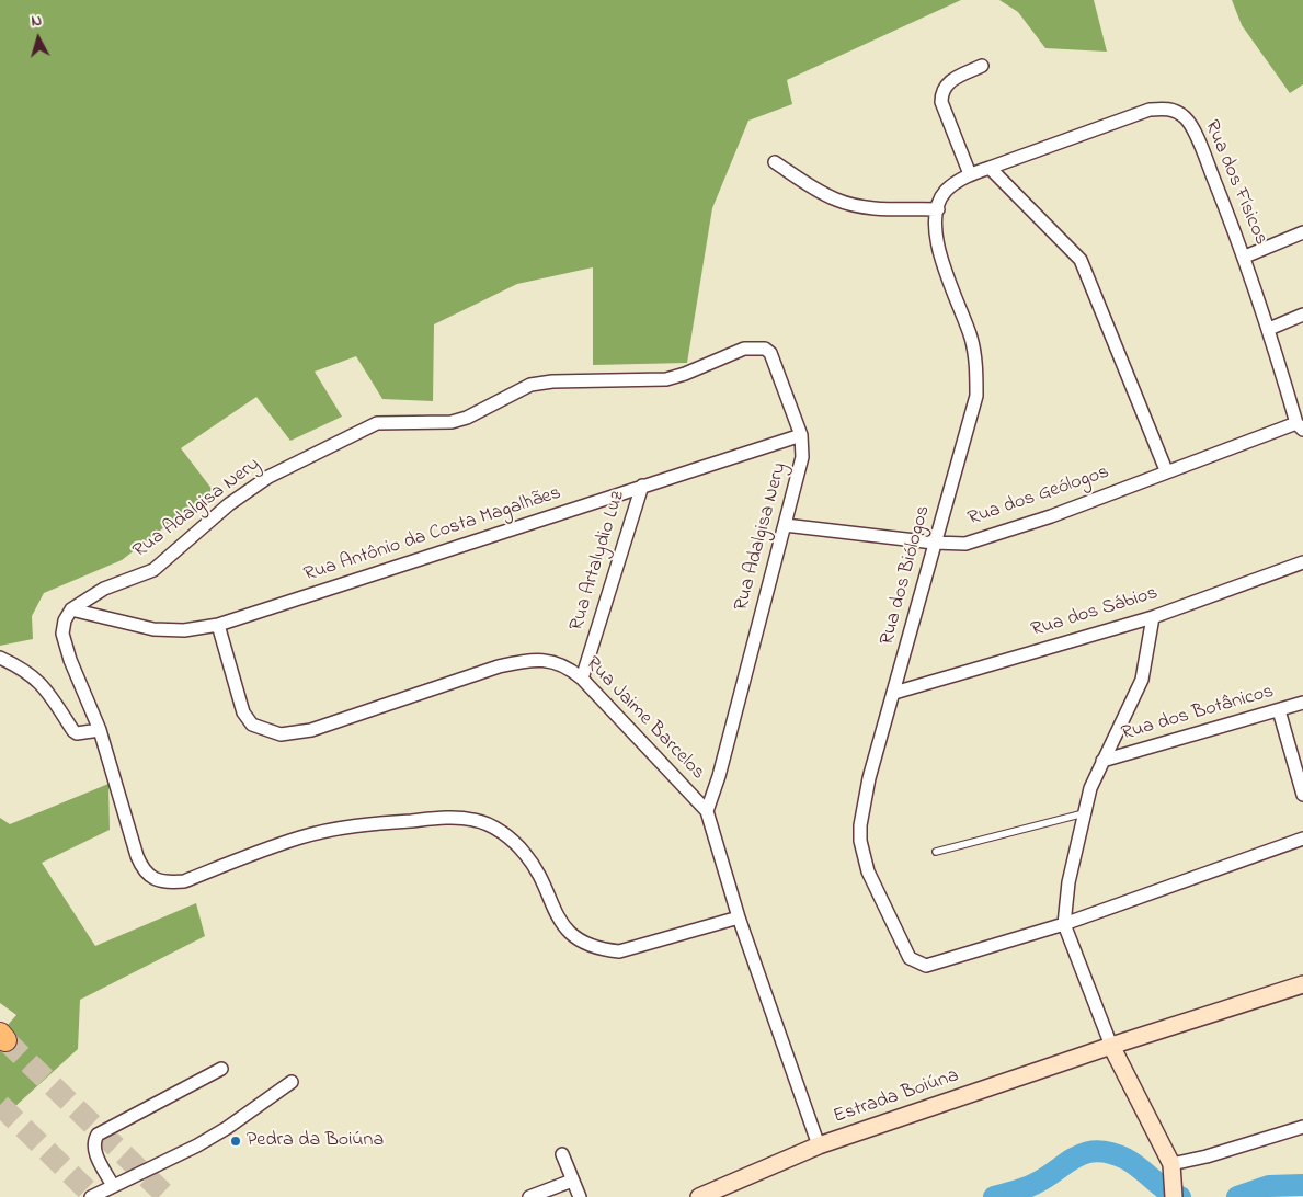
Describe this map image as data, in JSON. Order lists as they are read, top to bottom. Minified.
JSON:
{"streets":{"street":["Rua dos Físicos","Rua dos Geólogos","Rua Adalgisa Nery","Rua Antônio da Costa Magalhães","Rua Artalydio Luz","Rua dos Biólogos","Rua dos Sábios","Rua dos Botânicos","Rua Jaime Barcelos","Estrada Boiúna"]},"crossings":[["Rua dos Físicos","Rua dos Geólogos"],["Rua dos Geólogos","Rua Adalgisa Nery"],["Rua dos Geólogos","Rua dos Biólogos"],["Rua Adalgisa Nery","Rua Antônio da Costa Magalhães"],["Rua Adalgisa Nery","Rua Jaime Barcelos"],["Rua Antônio da Costa Magalhães","Rua Artalydio Luz"],["Rua Antônio da Costa Magalhães","Rua Jaime Barcelos"],["Rua Artalydio Luz","Rua Jaime Barcelos"],["Rua dos Biólogos","Rua dos Sábios"],["Rua Jaime Barcelos","Estrada Boiúna"]],"places":["Pedra da Boiúna"],"north":"top"}
